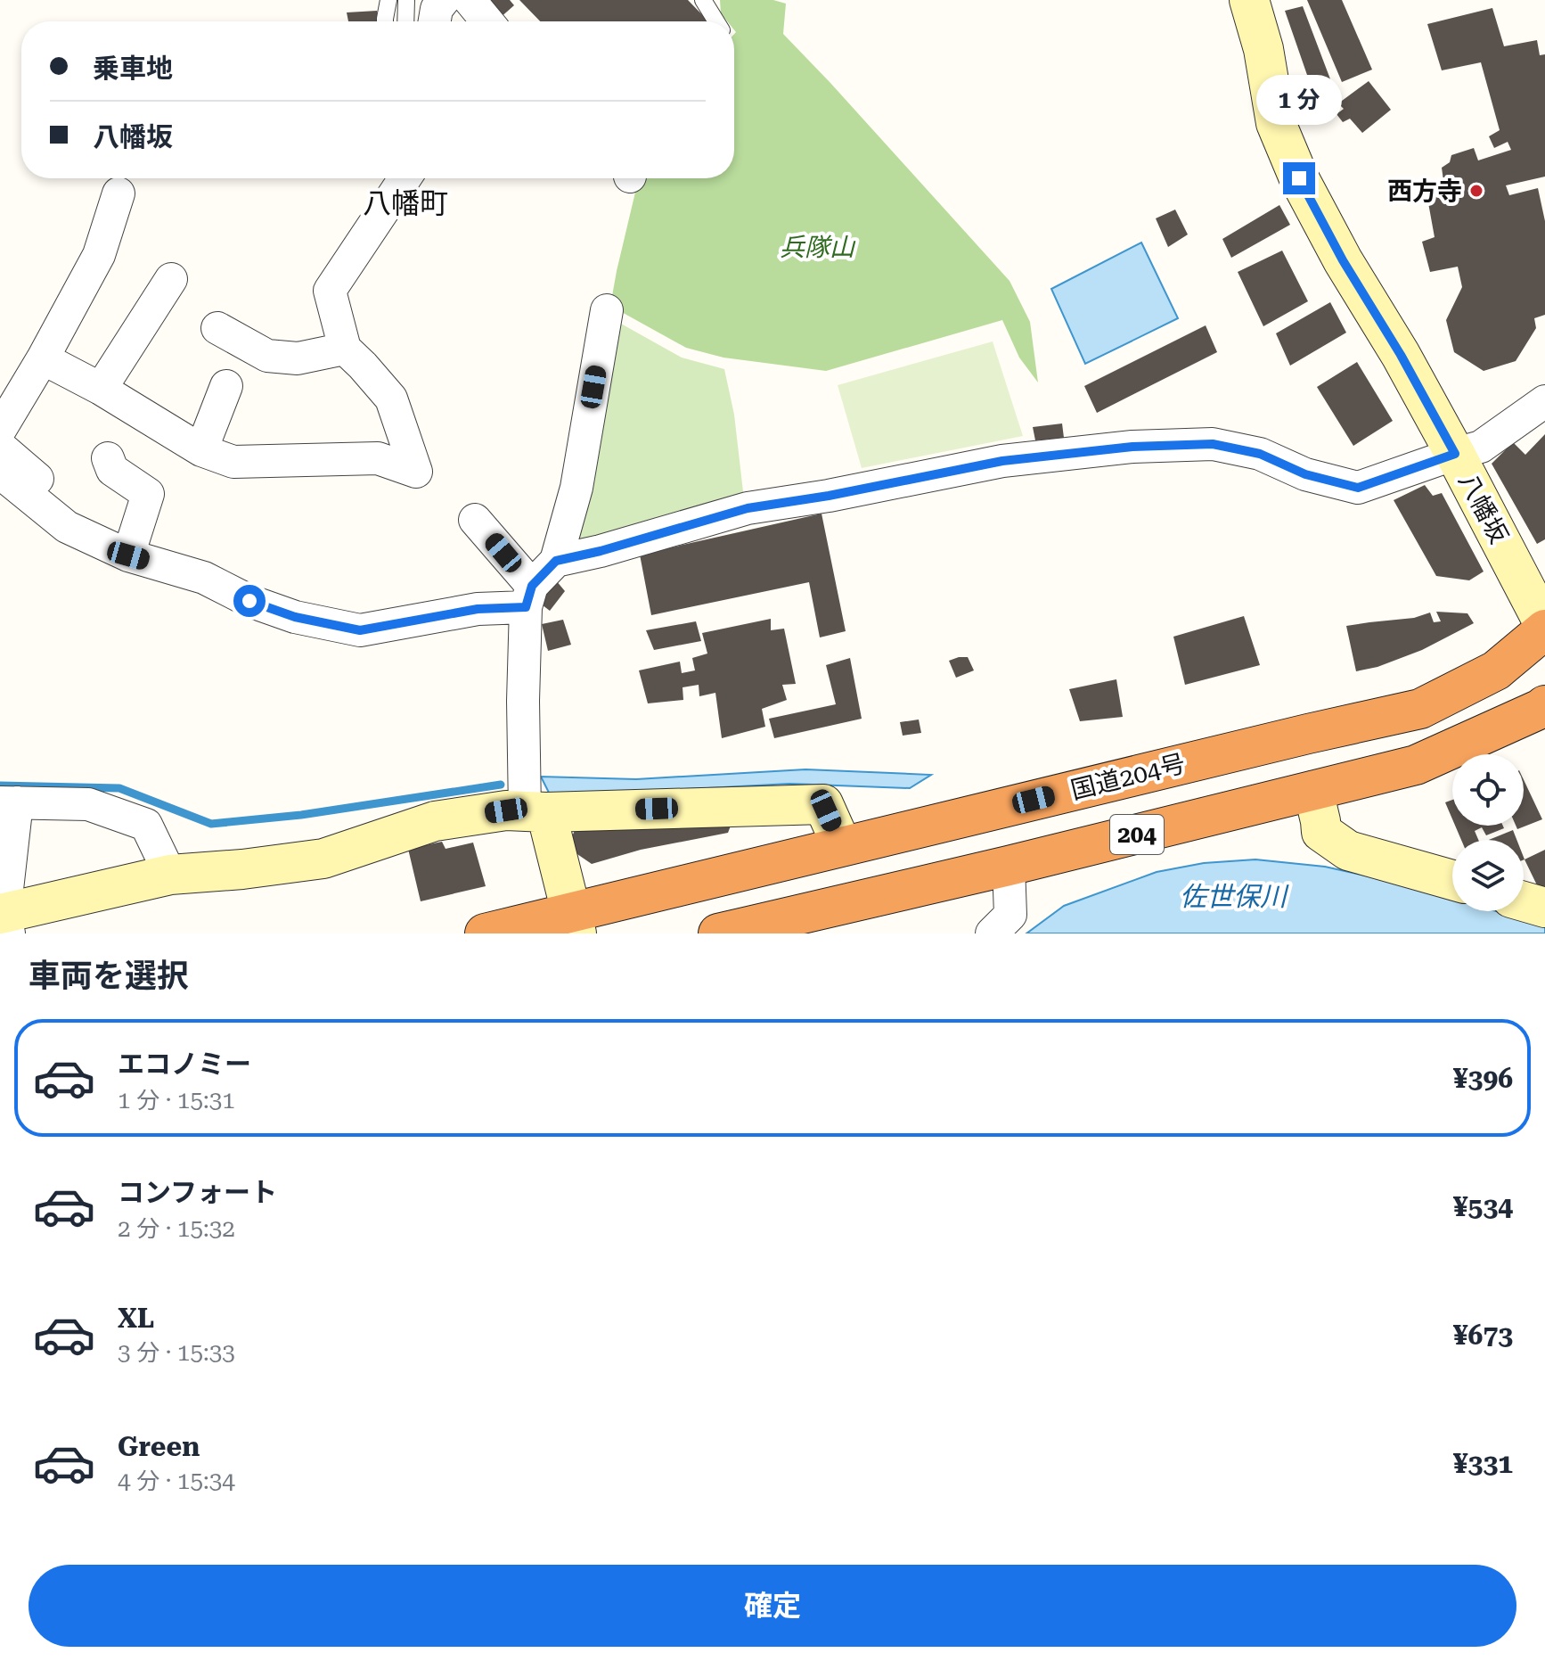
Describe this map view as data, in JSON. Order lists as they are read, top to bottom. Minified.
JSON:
{"streets":{"highway":["国道204号","204"],"street":["八幡坂"]},"crossings":[["八幡坂","国道204号"]],"districts":["八幡町"],"water":["佐世保川"],"parks":["兵隊山"],"places":["西方寺"],"page":{"banner":["乗車地","八幡坂"],"bubble":"1 分","heading":"車両を選択","list":[{"name":"エコノミー","note":"1 分 · 15:31","value":"¥396"},{"name":"コンフォート","note":"2 分 · 15:32","value":"¥534"},{"name":"XL","note":"3 分 · 15:33","value":"¥673"},{"name":"Green","note":"4 分 · 15:34","value":"¥331"}],"buttons":"確定"}}
